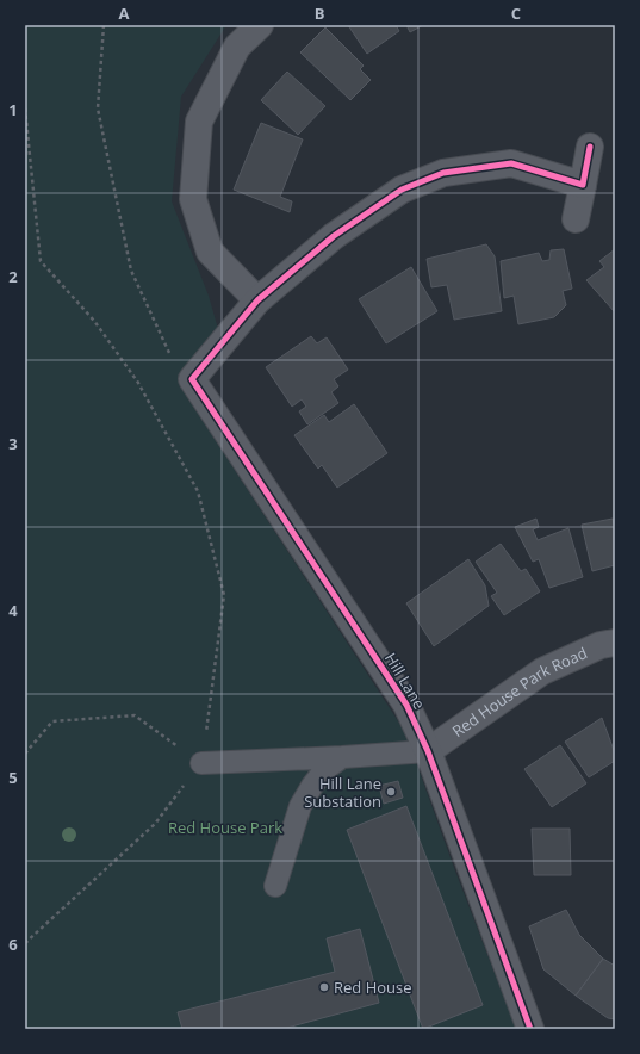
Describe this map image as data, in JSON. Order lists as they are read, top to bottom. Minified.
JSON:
{"streets":{"street":["Hill Lane","Red House Park Road"]},"crossings":[["Hill Lane","Red House Park Road"]],"parks":["Red House Park"],"places":["Hill Lane Substation","Red House"],"grid":{"columns":["A","B","C"],"rows":["1","2","3","4","5","6"]}}
